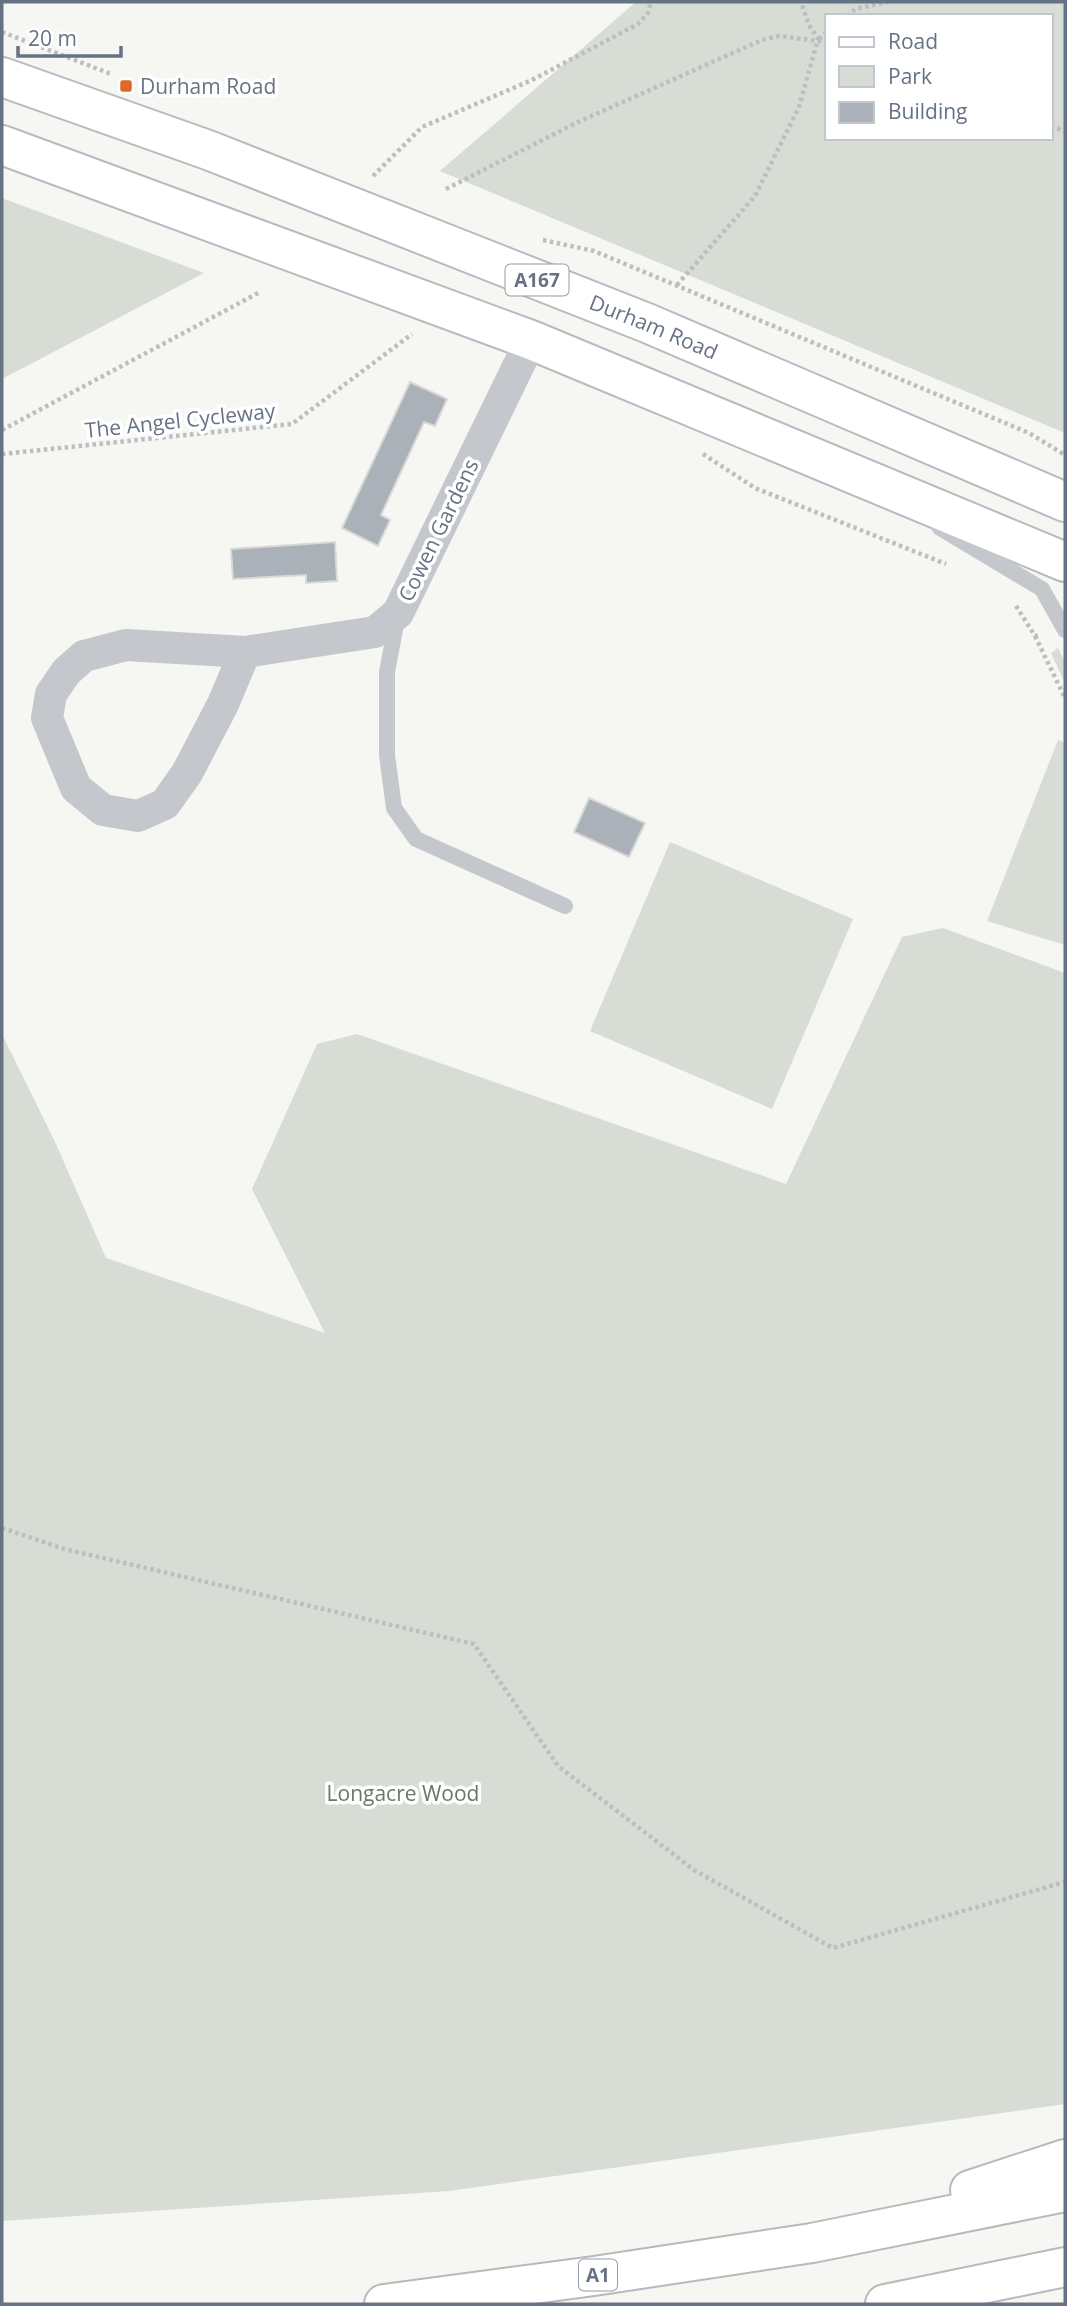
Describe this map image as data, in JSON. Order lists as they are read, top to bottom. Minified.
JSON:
{"streets":{"main road":["A167","Durham Road","A1"],"street":["Cowen Gardens"],"path":["The Angel Cycleway"]},"parks":["Longacre Wood"],"places":{"transit":["Durham Road"]},"legend":["Road","Park","Building"],"scale_bar":"20 m"}
